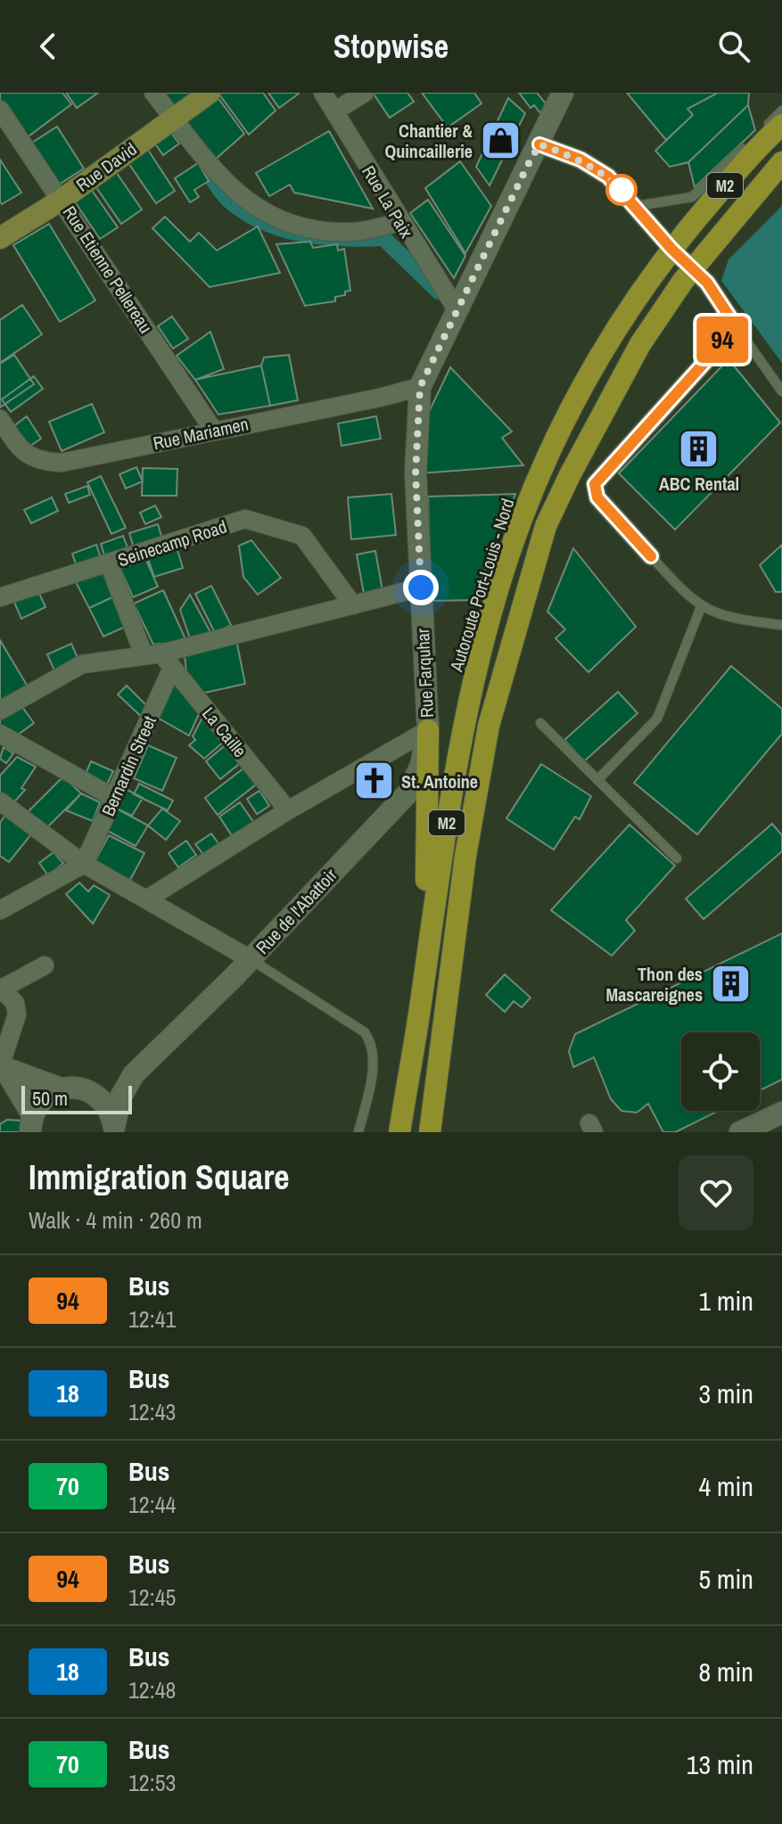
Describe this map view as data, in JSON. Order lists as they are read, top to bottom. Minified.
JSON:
{"streets":{"highway":["M2","Autoroute Port-Louis - Nord"],"main road":["Rue David"],"street":["Rue La Paix","Rue Etienne Pellereau","Rue Mariamen","Seinecamp Road","Rue Farquhar","La Caille","Bernardin Street","Rue de l'Abattoir"]},"crossings":[["Rue David","Rue Etienne Pellereau"],["Rue La Paix","Rue Farquhar"],["Rue Etienne Pellereau","Rue Mariamen"],["Rue Mariamen","Rue Farquhar"],["Seinecamp Road","La Caille"],["Rue Farquhar","Rue de l'Abattoir"],["La Caille","Bernardin Street"]],"places":{"shop":["Chantier & Quincaillerie"],"building":["ABC Rental","Thon des Mascareignes"],"church":["St. Antoine"]},"lines":["bus line 94"],"scale_bar":"50 m","page":{"header":"Stopwise","on_map":"94","scale":"50 m","heading":["Immigration Square","Walk · 4 min · 260 m"],"list":[{"mark":"94","name":"Bus","note":"12:41","value":"1 min"},{"mark":"18","name":"Bus","note":"12:43","value":"3 min"},{"mark":"70","name":"Bus","note":"12:44","value":"4 min"},{"mark":"94","name":"Bus","note":"12:45","value":"5 min"},{"mark":"18","name":"Bus","note":"12:48","value":"8 min"},{"mark":"70","name":"Bus","note":"12:53","value":"13 min"}]}}
